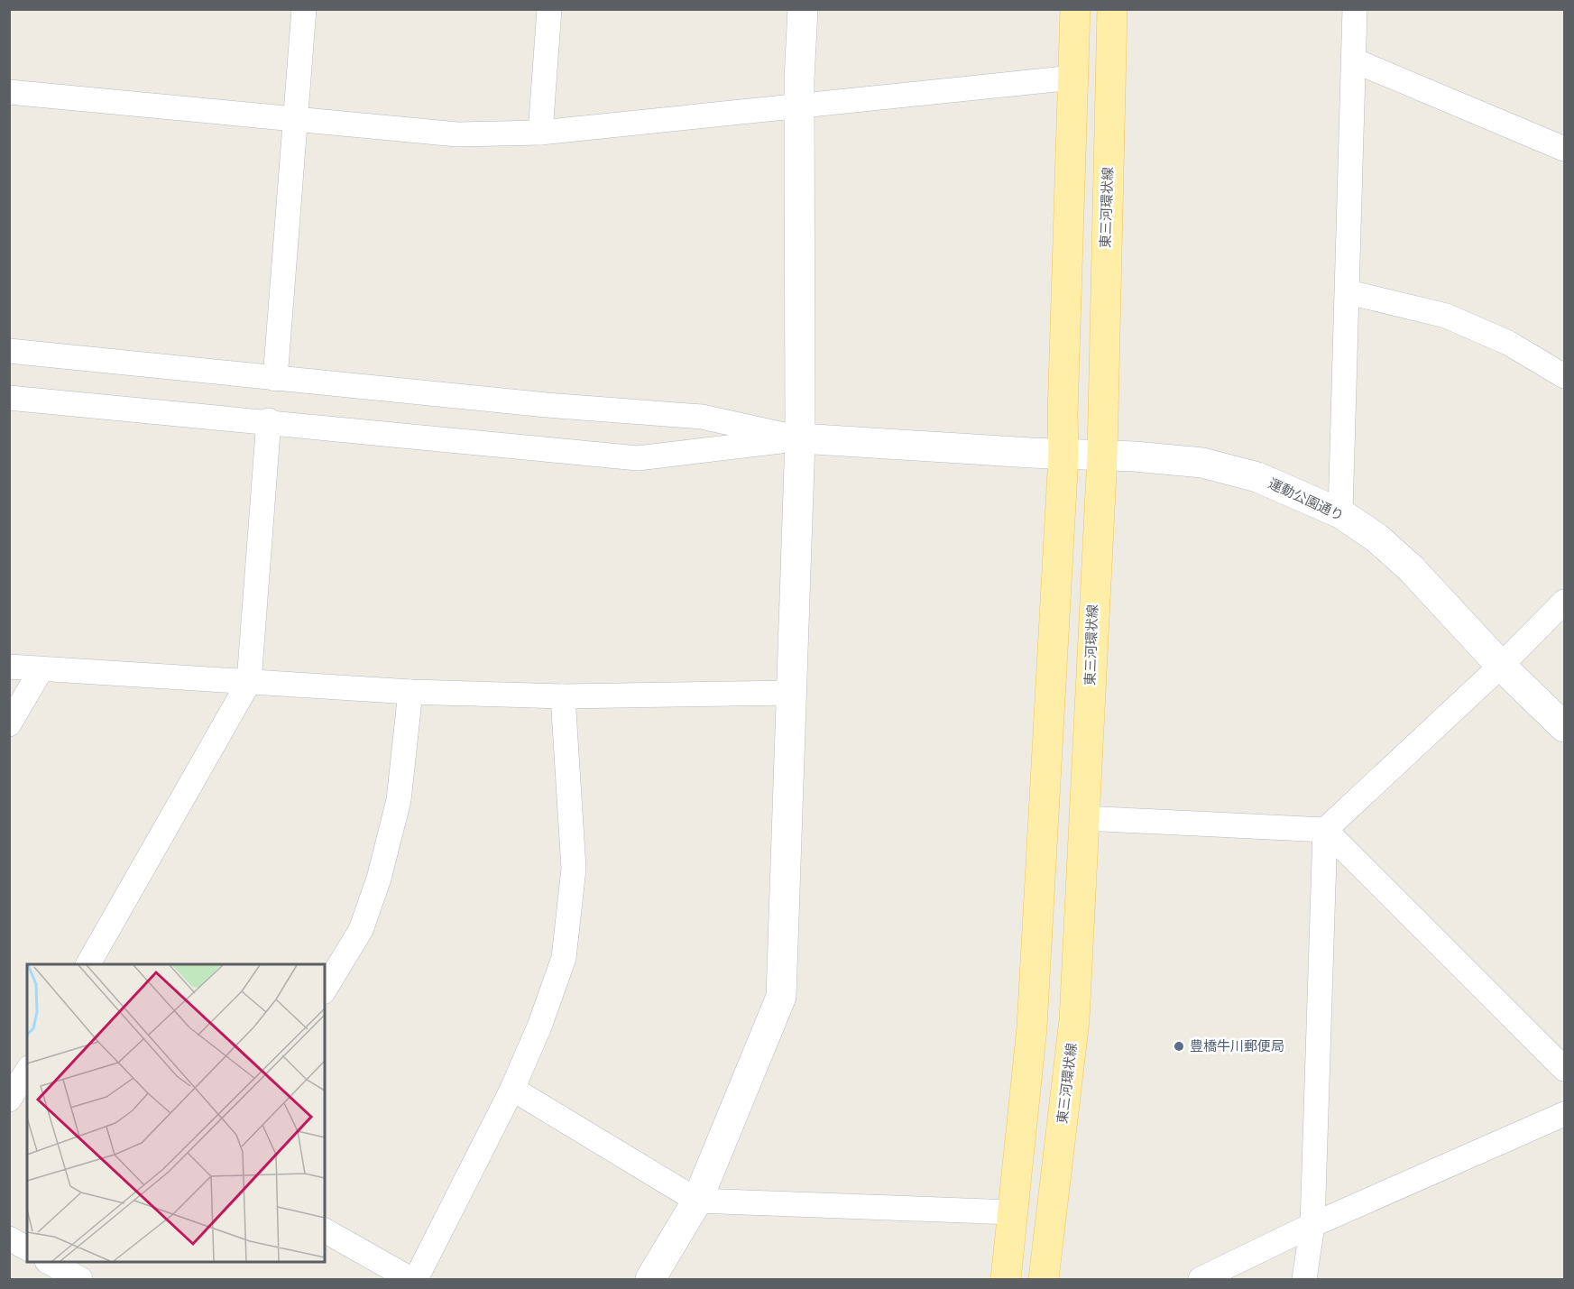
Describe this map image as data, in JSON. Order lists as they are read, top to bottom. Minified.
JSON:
{"streets":{"main road":["東三河環状線"],"street":["運動公園通り"]},"crossings":[["東三河環状線","運動公園通り"]],"places":["豊橋牛川郵便局"]}
